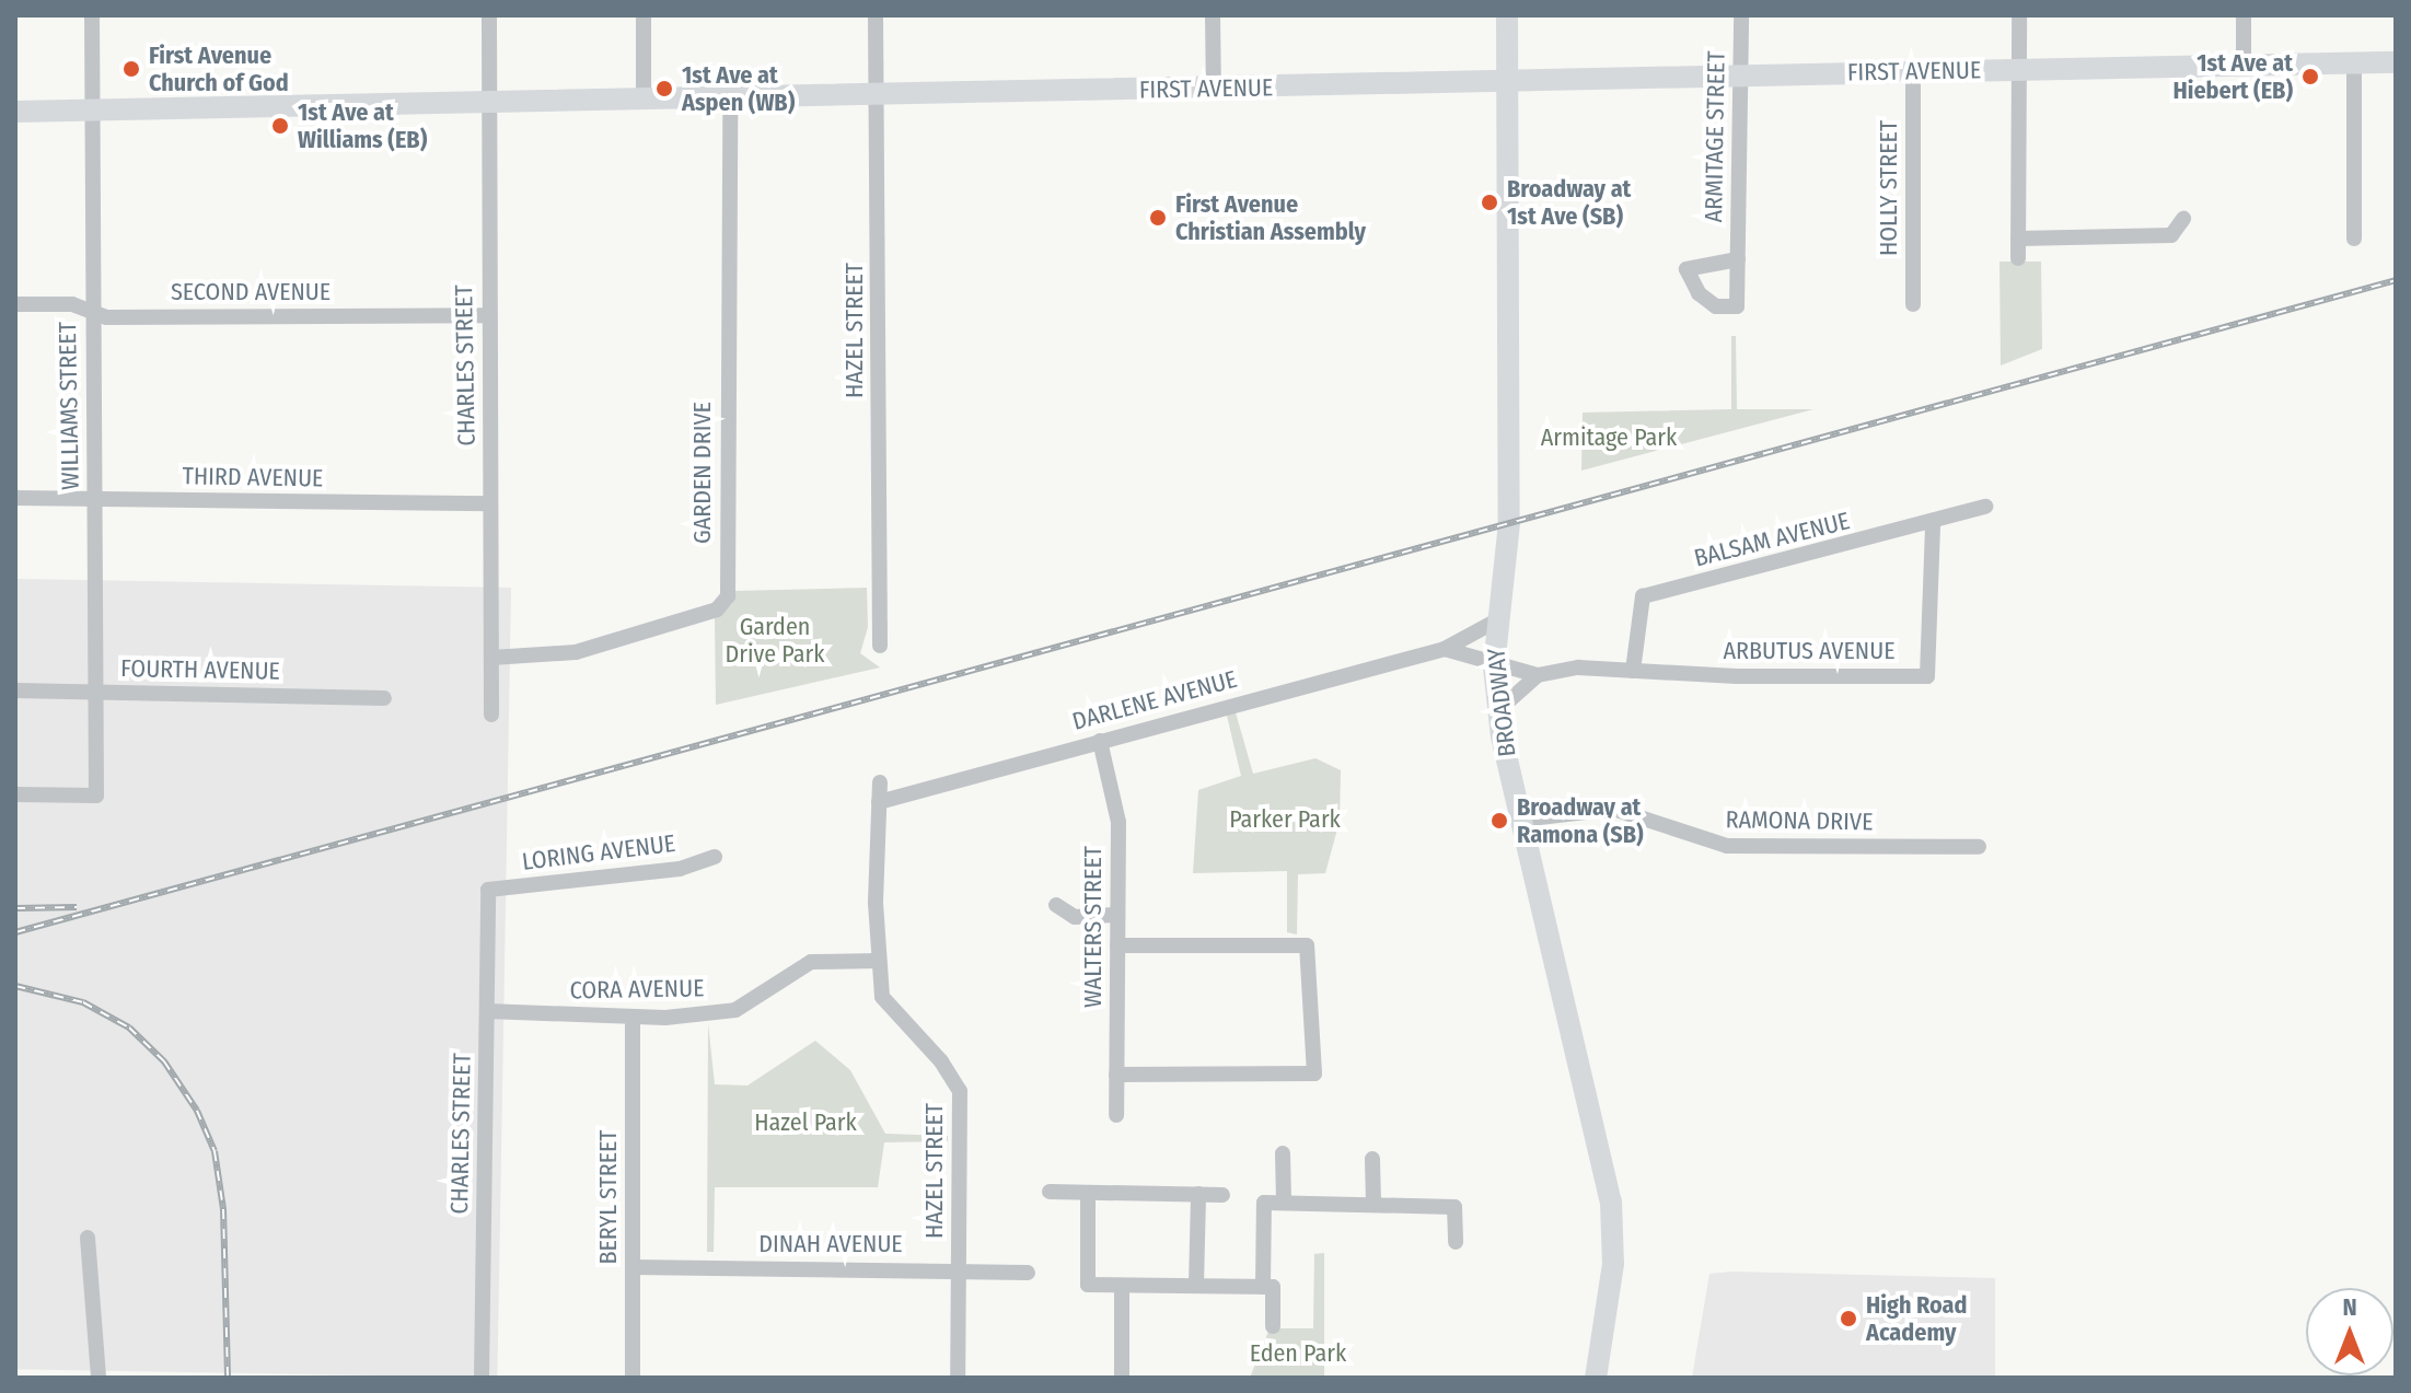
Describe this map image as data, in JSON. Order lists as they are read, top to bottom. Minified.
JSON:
{"streets":{"street":["FIRST AVENUE","ARMITAGE STREET","HOLLY STREET","SECOND AVENUE","HAZEL STREET","CHARLES STREET","WILLIAMS STREET","GARDEN DRIVE","THIRD AVENUE","BALSAM AVENUE","ARBUTUS AVENUE","FOURTH AVENUE","DARLENE AVENUE","BROADWAY","RAMONA DRIVE","LORING AVENUE","WALTERS STREET","CORA AVENUE","BERYL STREET","DINAH AVENUE"]},"crossings":[["FIRST AVENUE","ARMITAGE STREET"],["FIRST AVENUE","HOLLY STREET"],["FIRST AVENUE","HAZEL STREET"],["FIRST AVENUE","CHARLES STREET"],["FIRST AVENUE","WILLIAMS STREET"],["FIRST AVENUE","GARDEN DRIVE"],["FIRST AVENUE","BROADWAY"],["SECOND AVENUE","CHARLES STREET"],["SECOND AVENUE","WILLIAMS STREET"],["HAZEL STREET","DARLENE AVENUE"],["HAZEL STREET","CORA AVENUE"],["HAZEL STREET","DINAH AVENUE"],["CHARLES STREET","GARDEN DRIVE"],["CHARLES STREET","THIRD AVENUE"],["CHARLES STREET","LORING AVENUE"],["CHARLES STREET","CORA AVENUE"],["WILLIAMS STREET","THIRD AVENUE"],["WILLIAMS STREET","FOURTH AVENUE"],["BALSAM AVENUE","ARBUTUS AVENUE"],["ARBUTUS AVENUE","BROADWAY"],["DARLENE AVENUE","BROADWAY"],["DARLENE AVENUE","WALTERS STREET"],["BROADWAY","RAMONA DRIVE"],["CORA AVENUE","BERYL STREET"],["BERYL STREET","DINAH AVENUE"]],"parks":["Armitage Park","Garden Drive Park","Parker Park","Hazel Park","Eden Park"],"places":["First Avenue Church of God","1st Ave at Hiebert (EB)","1st Ave at Aspen (WB)","1st Ave at Williams (EB)","Broadway at 1st Ave (SB)","First Avenue Christian Assembly","Broadway at Ramona (SB)","High Road Academy"],"north":"top"}
